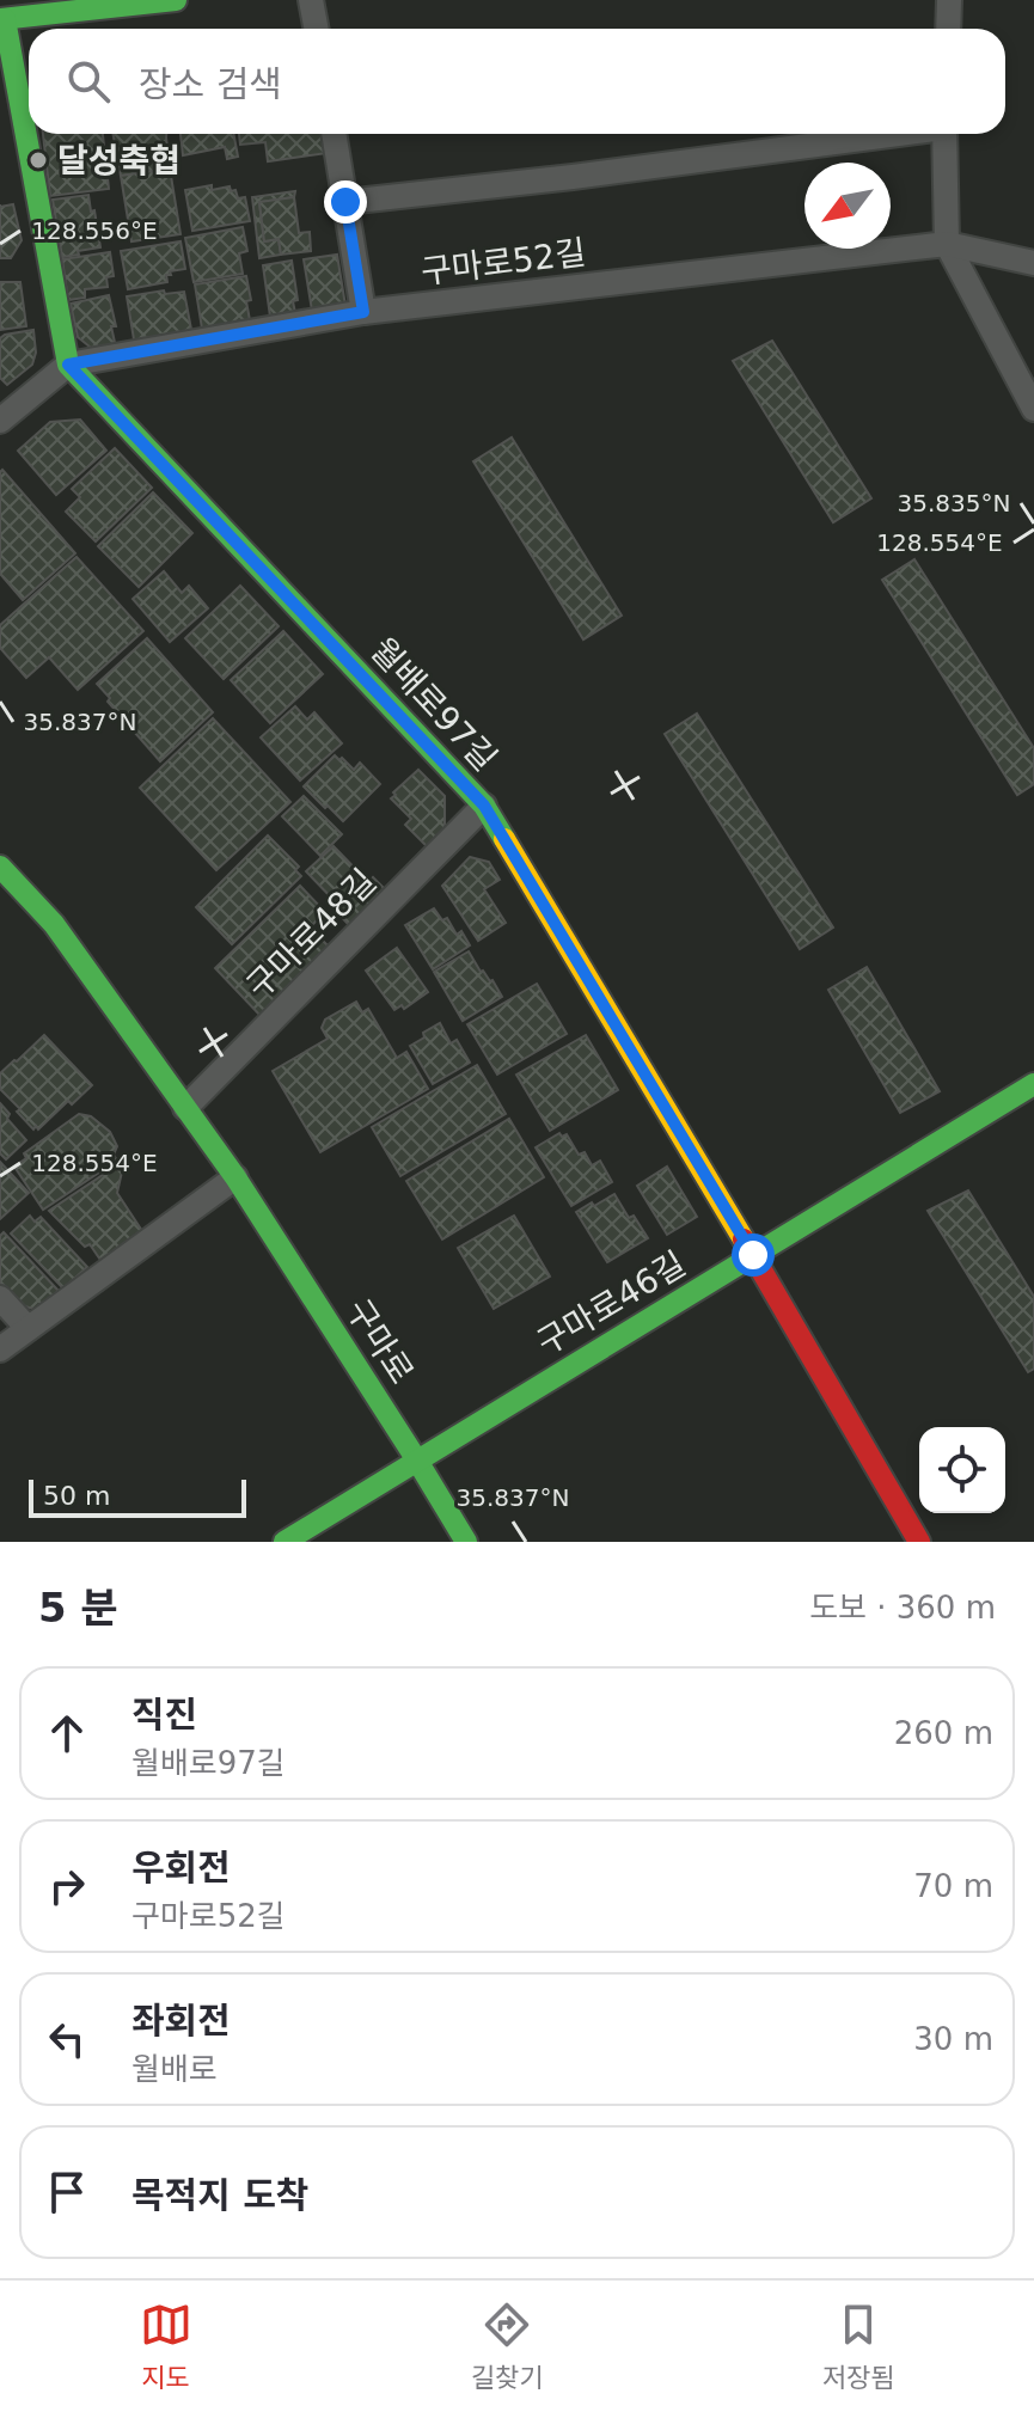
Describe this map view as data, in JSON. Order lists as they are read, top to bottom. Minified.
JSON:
{"streets":{"main road":["월배로97길","구마로46길","구마로"],"street":["구마로52길","구마로48길"]},"crossings":[["구마로52길","월배로97길"],["월배로97길","구마로48길"],["월배로97길","구마로46길"],["구마로48길","구마로"],["구마로46길","구마로"]],"places":["달성축협"],"scale_bar":"50 m","north":"bottom left","page":{"search":"장소 검색","scale":"50 m","heading":["5 분","도보 · 360 m"],"list":[["직진","월배로97길","260 m"],["우회전","구마로52길","70 m"],["좌회전","월배로","30 m"],"목적지 도착"],"nav":["지도","길찾기","저장됨"]},"coordinates":["128.556°E","35.835°N","128.554°E","35.837°N"]}
